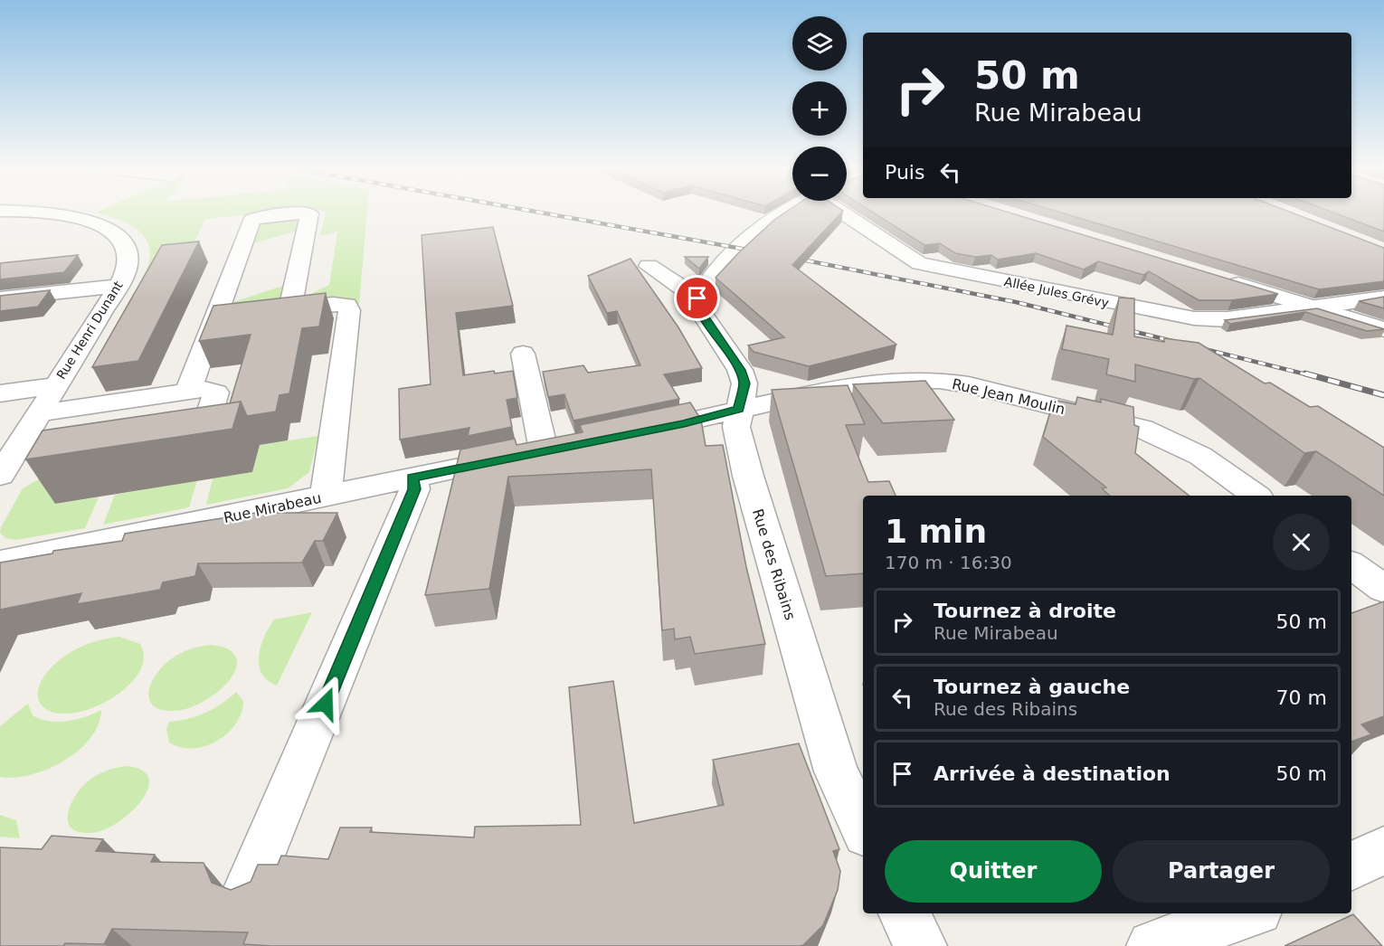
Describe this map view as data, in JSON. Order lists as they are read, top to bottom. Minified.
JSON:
{"streets":{"street":["Allée Jules Grévy","Rue Henri Dunant","Rue Jean Moulin","Rue Mirabeau","Rue des Ribains"]},"crossings":[["Rue Jean Moulin","Rue des Ribains"]],"page":{"map_buttons":["+","−"],"turn":["50 m","Rue Mirabeau"],"then":"Puis","heading":["1 min","170 m · 16:30"],"list":[{"name":"Tournez à droite","note":"Rue Mirabeau","value":"50 m"},{"name":"Tournez à gauche","note":"Rue des Ribains","value":"70 m"},{"name":"Arrivée à destination","value":"50 m"}],"buttons":["Quitter","Partager"]}}
